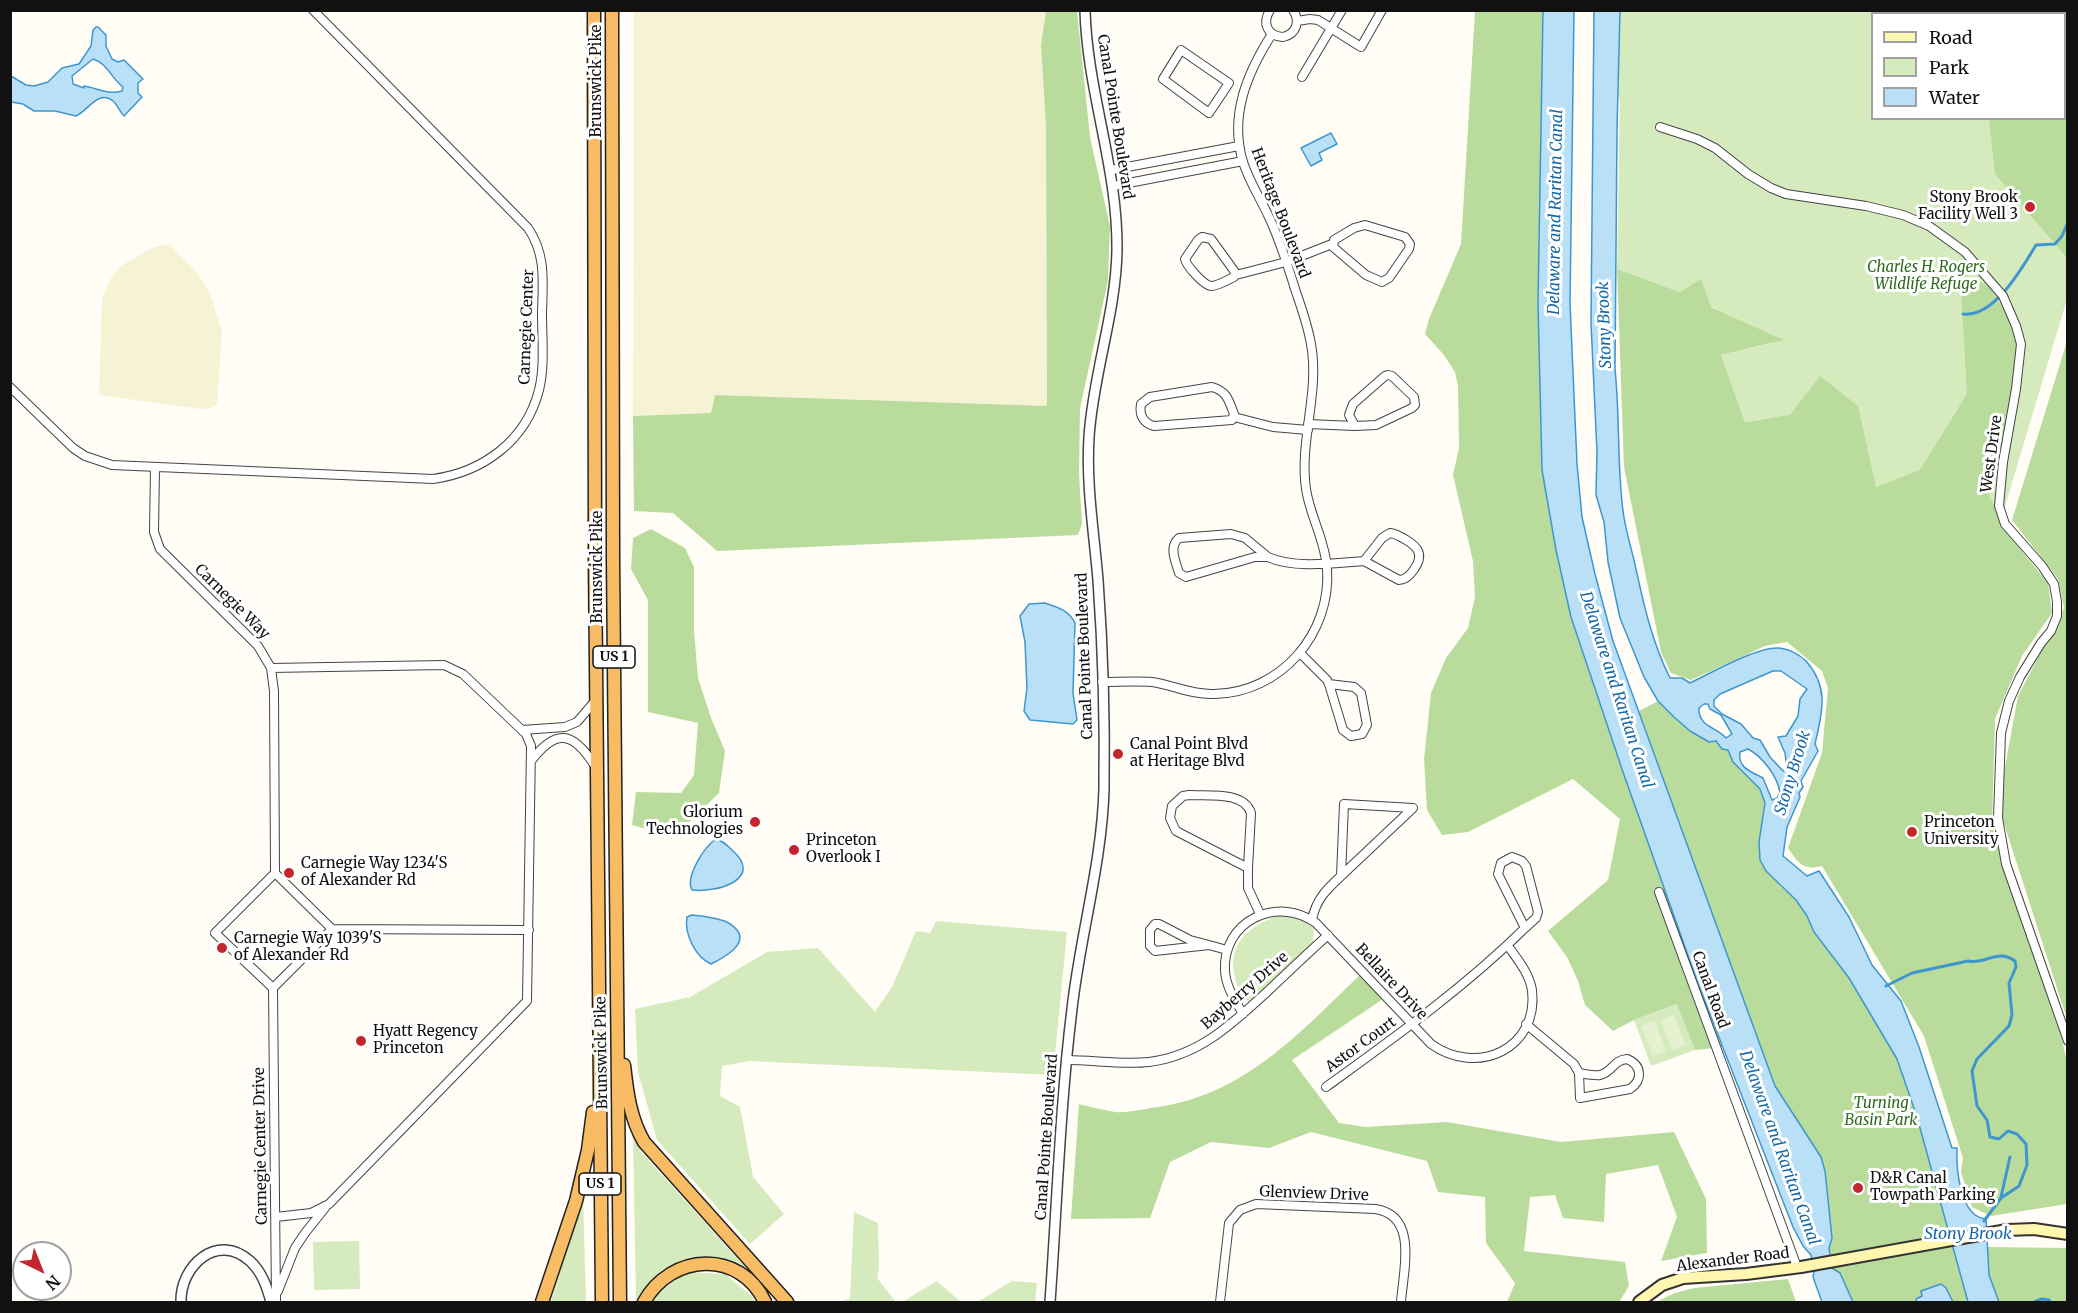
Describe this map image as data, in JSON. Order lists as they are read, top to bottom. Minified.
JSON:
{"streets":{"highway":["Brunswick Pike","US 1"],"main road":["Alexander Road"],"street":["Canal Pointe Boulevard","Heritage Boulevard","Carnegie Center","West Drive","Carnegie Way","Bellaire Drive","Canal Road","Bayberry Drive","Astor Court","Carnegie Center Drive","Glenview Drive"]},"crossings":[["Canal Pointe Boulevard","Heritage Boulevard"],["Canal Pointe Boulevard","Bayberry Drive"],["Carnegie Center","Carnegie Way"],["Bellaire Drive","Bayberry Drive"],["Bellaire Drive","Astor Court"],["Canal Road","Alexander Road"]],"water":["Delaware and Raritan Canal","Stony Brook"],"parks":["Charles H. Rogers Wildlife Refuge","Turning Basin Park"],"places":["Stony Brook Facility Well 3","Canal Point Blvd at Heritage Blvd","Glorium Technologies","Princeton University","Princeton Overlook I","Carnegie Way 1234'S of Alexander Rd","Carnegie Way 1039'S of Alexander Rd","Hyatt Regency Princeton","D&R Canal Towpath Parking"],"legend":["Road","Park","Water"],"north":"bottom right"}
